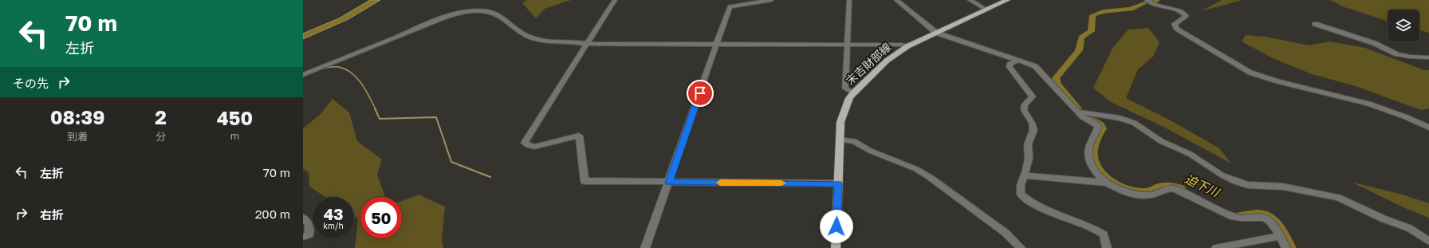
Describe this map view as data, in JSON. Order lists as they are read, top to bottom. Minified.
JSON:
{"streets":{"main road":["末吉財部線"]},"water":["迫下川"],"page":{"turn":["70 m","左折"],"then":"その先","eta":["08:39","到着","2","分","450","m"],"list":[{"name":"左折","value":"70 m"},{"name":"右折","value":"200 m"}],"speed":"43 km/h","limit":"50"}}
